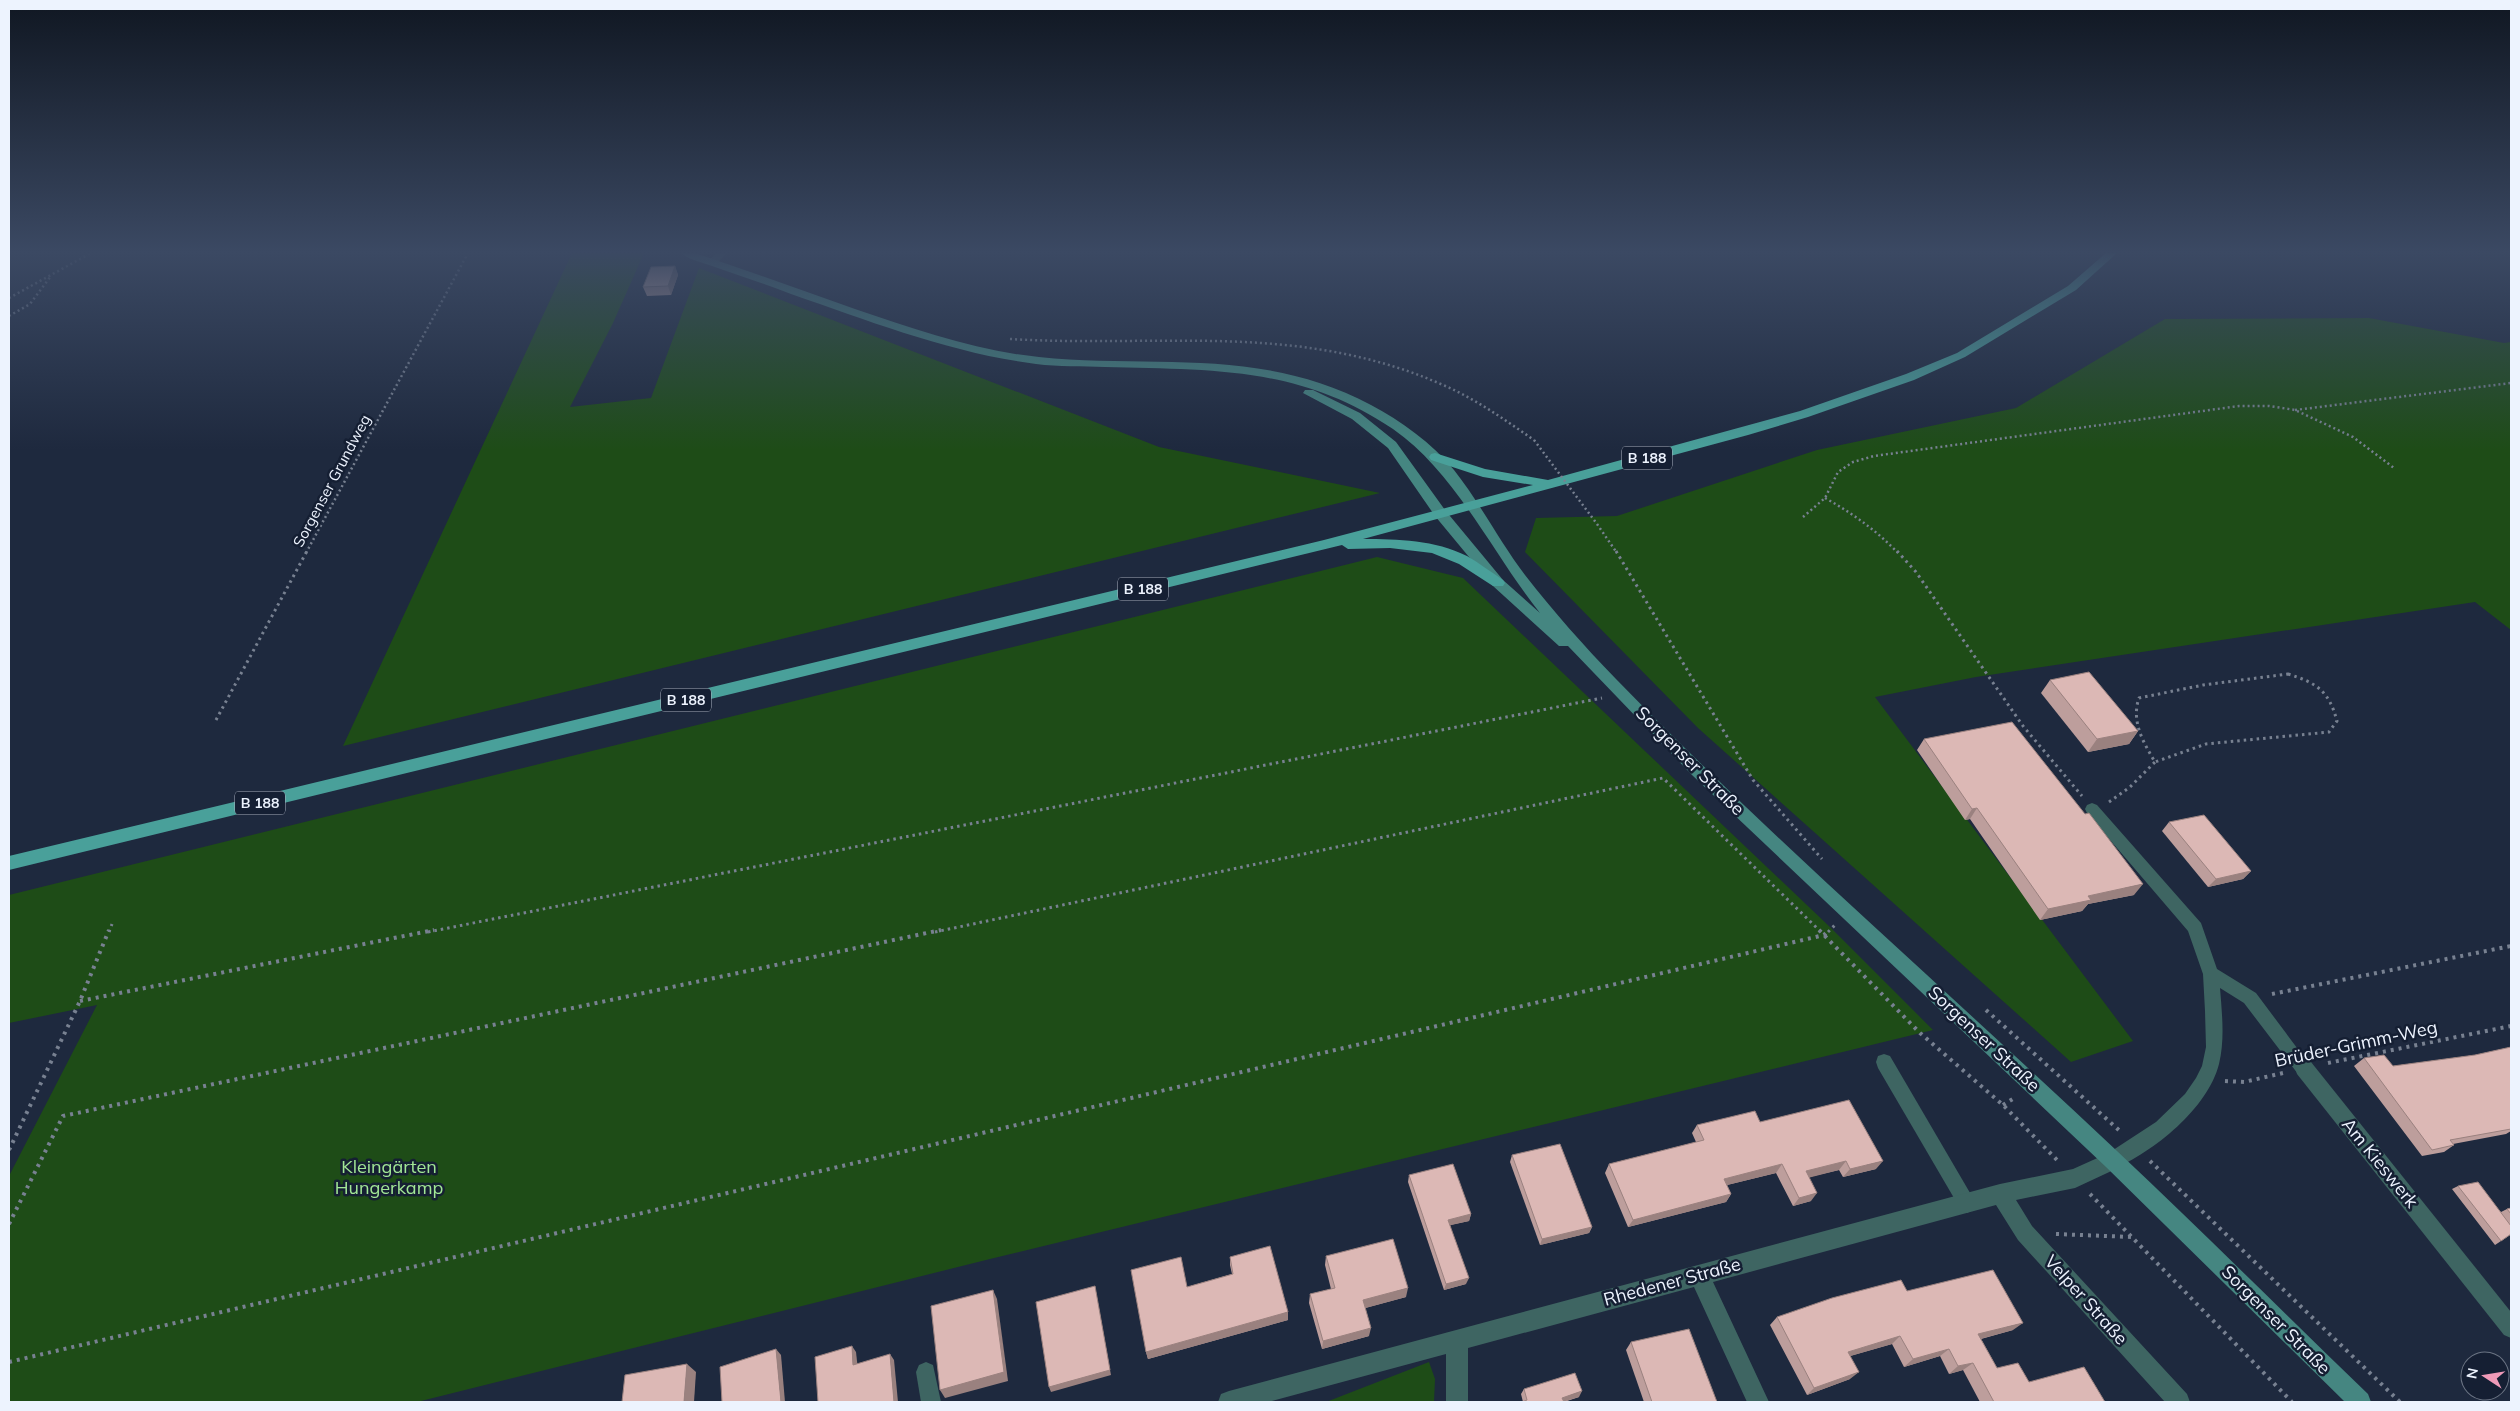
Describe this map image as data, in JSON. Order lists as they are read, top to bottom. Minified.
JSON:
{"streets":{"main road":["B 188","Sorgenser Straße"],"street":["Am Kieswerk","Rhedener Straße","Velper Straße"],"path":["Sorgenser Grundweg","Brüder-Grimm-Weg"]},"crossings":[["Sorgenser Straße","Rhedener Straße"],["Brüder-Grimm-Weg","Am Kieswerk"],["Rhedener Straße","Velper Straße"]],"parks":["Kleingärten Hungerkamp"],"north":"left"}
